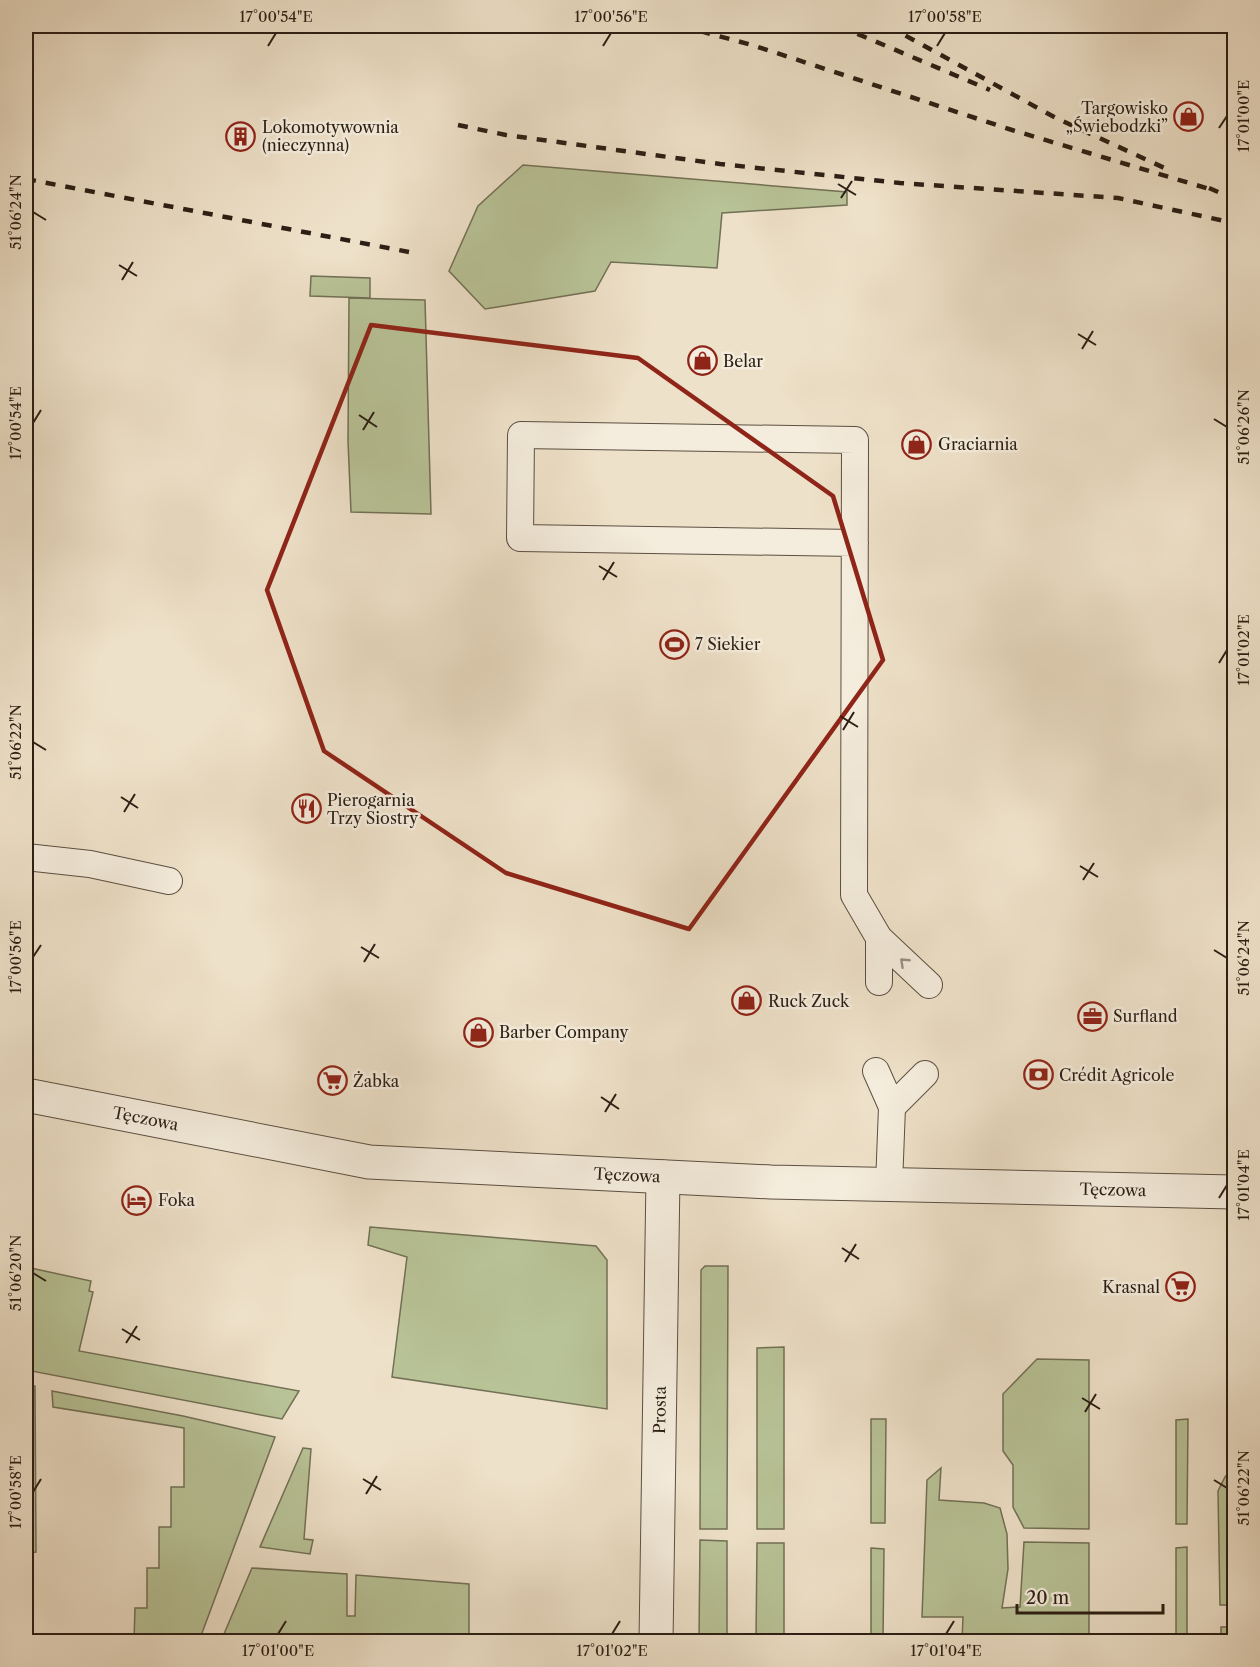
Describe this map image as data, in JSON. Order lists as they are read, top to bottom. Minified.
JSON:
{"streets":{"street":["Tęczowa","Prosta"]},"crossings":[["Tęczowa","Prosta"]],"places":{"shop":["Targowisko „Świebodzki”","Belar","Graciarnia","Ruck Zuck","Barber Company"],"building":["Lokomotywownia (nieczynna)"],"sports":["7 Siekier"],"restaurant":["Pierogarnia Trzy Siostry"],"office":["Surfland"],"bank":["Crédit Agricole"],"supermarket":["Żabka","Krasnal"],"hotel":["Foka"]},"scale_bar":"20 m","coordinates":["17°00'54\"E","17°00'56\"E","17°00'58\"E","17°01'00\"E","51°06'24\"N","51°06'26\"N","17°01'02\"E","51°06'22\"N","17°01'04\"E","51°06'20\"N"]}
